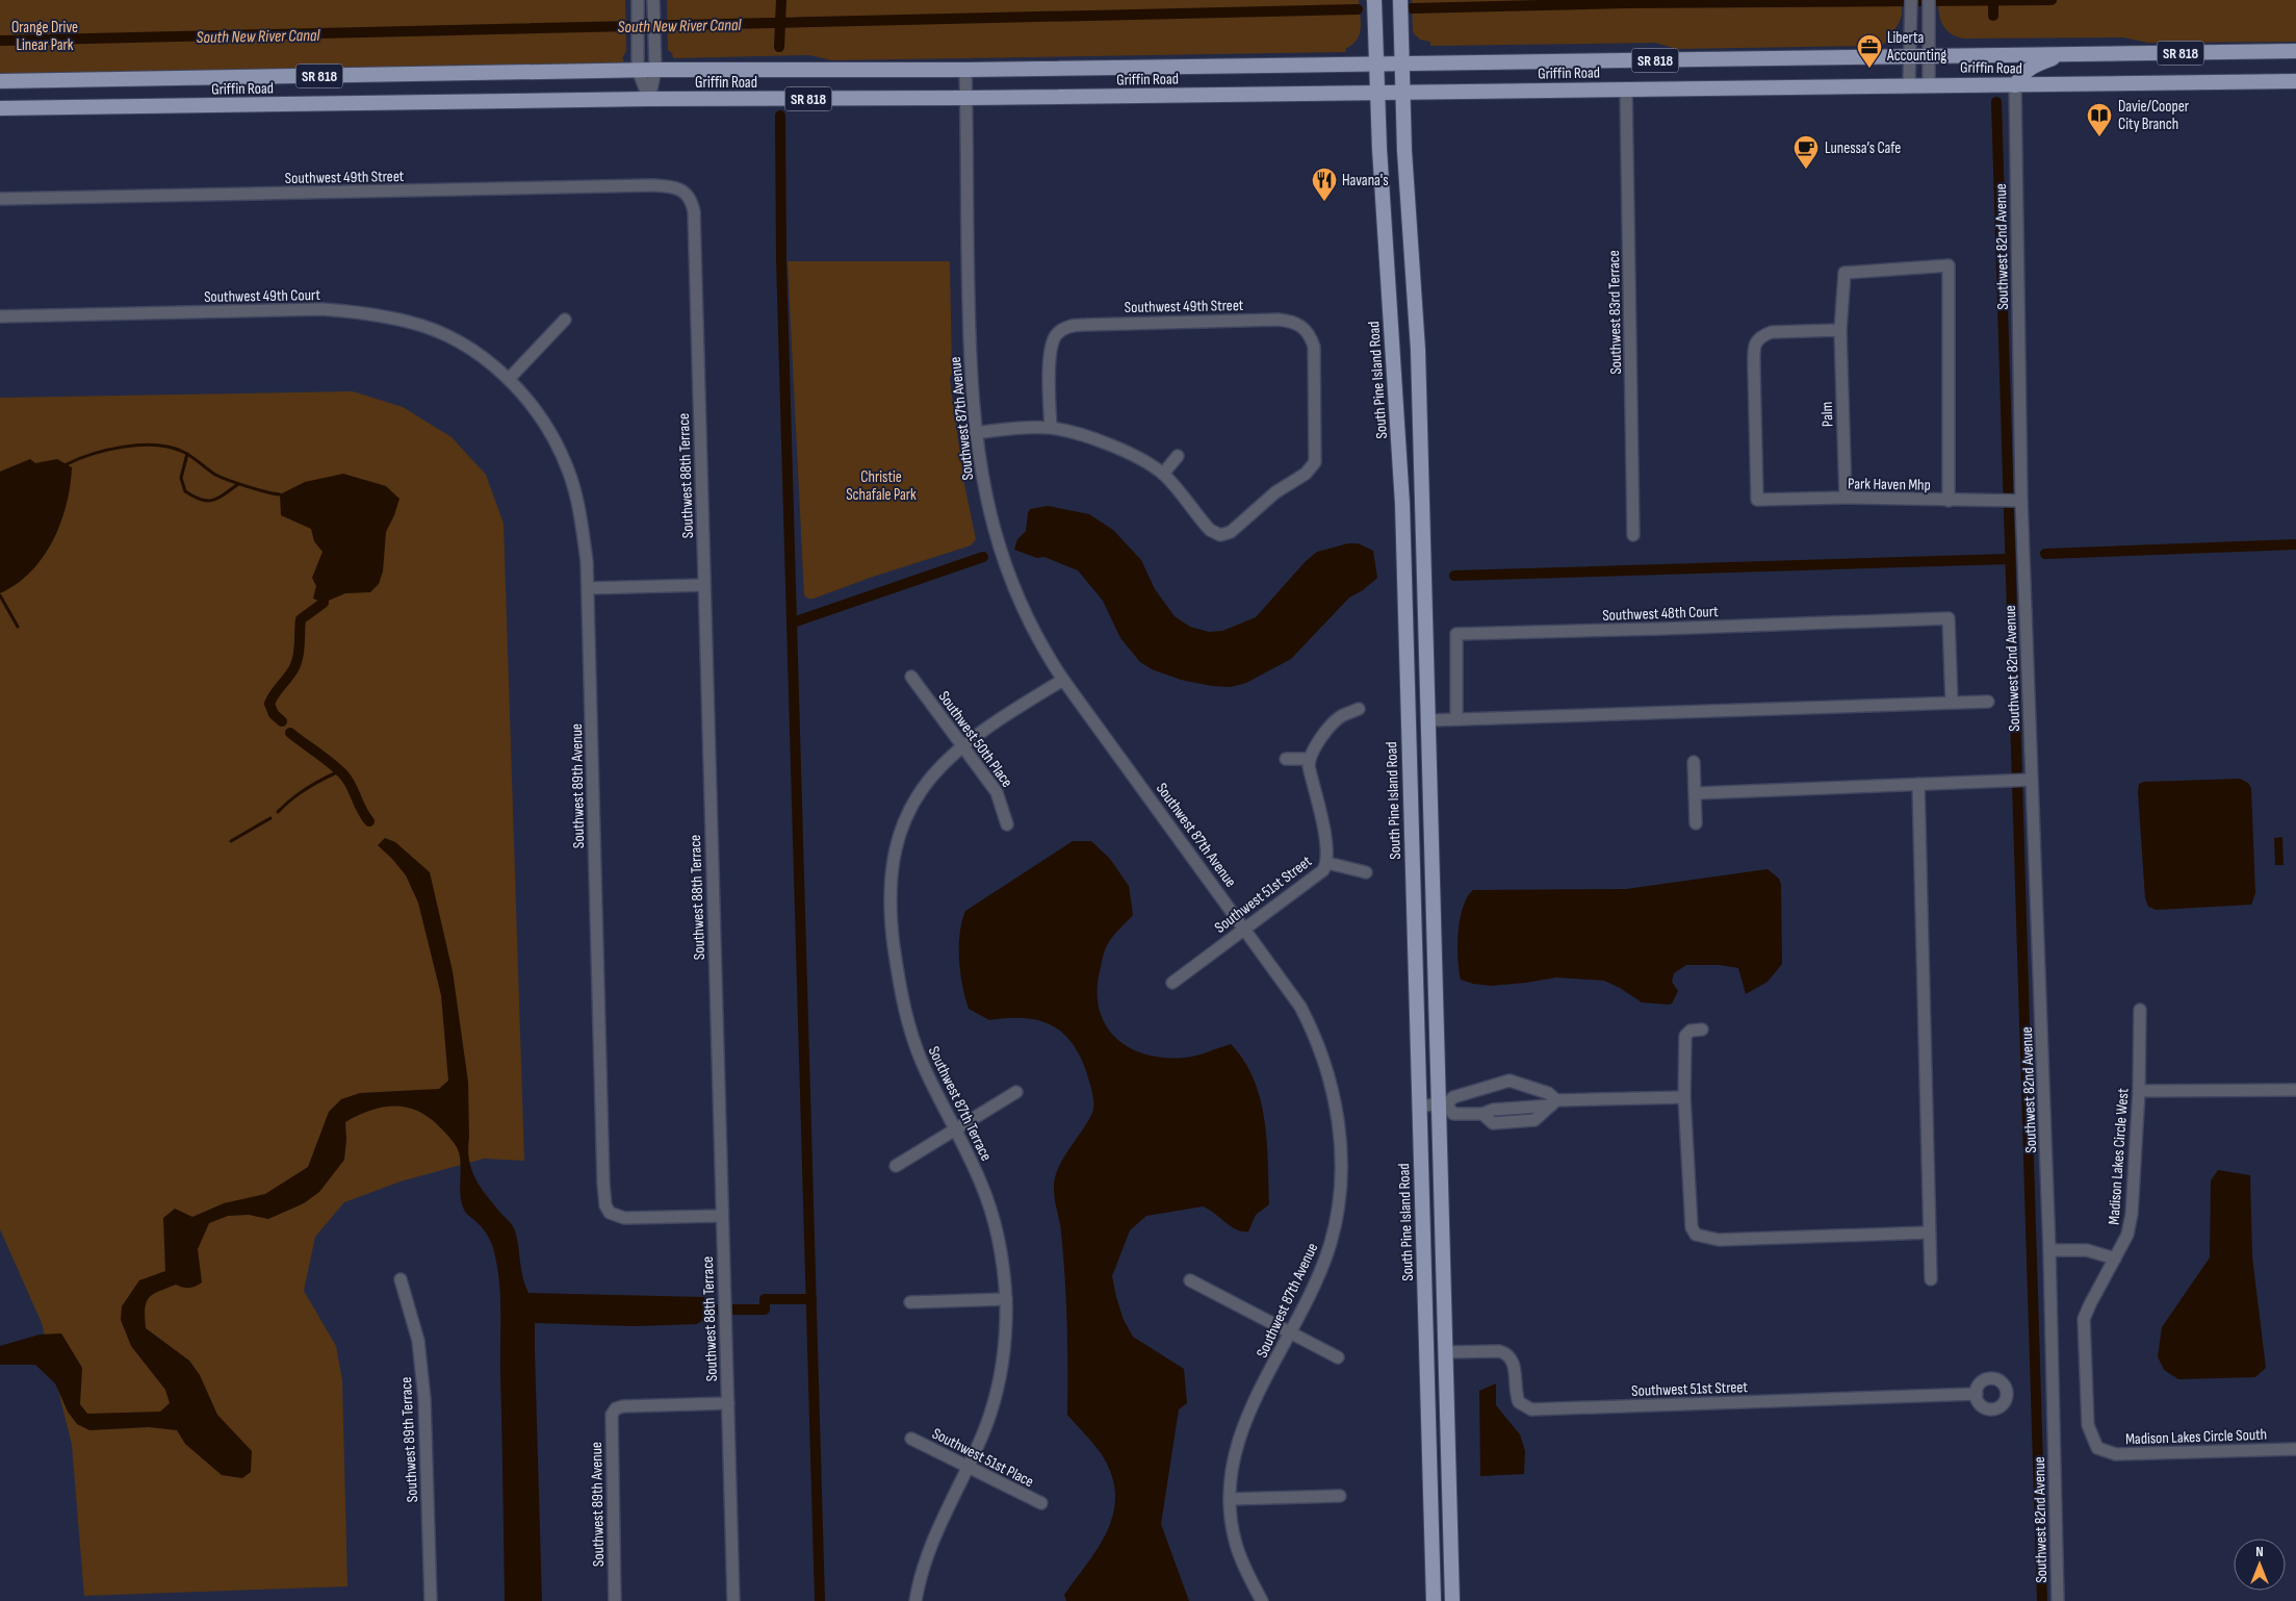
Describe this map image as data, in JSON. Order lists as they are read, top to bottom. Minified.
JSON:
{"streets":{"main road":["SR 818","Griffin Road","South Pine Island Road"],"street":["Southwest 49th Street","Southwest 82nd Avenue","Southwest 49th Court","Southwest 83rd Terrace","Palm","Southwest 87th Avenue","Southwest 88th Terrace","Park Haven Mhp","Southwest 48th Court","Southwest 50th Place","Southwest 89th Avenue","Southwest 51st Street","Southwest 87th Terrace","Madison Lakes Circle West","Madison Lakes Circle South","Southwest 89th Terrace","Southwest 51st Place"]},"crossings":[["Griffin Road","Southwest 82nd Avenue"],["Griffin Road","Southwest 83rd Terrace"],["Griffin Road","South Pine Island Road"],["Griffin Road","Southwest 87th Avenue"],["Southwest 49th Street","Southwest 88th Terrace"],["Southwest 82nd Avenue","Park Haven Mhp"],["Southwest 49th Court","Southwest 89th Avenue"],["Palm","Park Haven Mhp"],["Southwest 87th Avenue","Southwest 51st Street"],["Southwest 87th Avenue","Southwest 87th Terrace"],["Southwest 88th Terrace","Southwest 89th Avenue"],["Southwest 50th Place","Southwest 87th Terrace"],["Southwest 87th Terrace","Southwest 51st Place"],["Madison Lakes Circle West","Madison Lakes Circle South"]],"water":["South New River Canal"],"parks":["Orange Drive Linear Park","Christie Schafale Park"],"places":{"office":["Liberta Accounting"],"library":["Davie/Cooper City Branch"],"cafe":["Lunessa’s Cafe"],"restaurant":["Havana's"]},"north":"top"}
